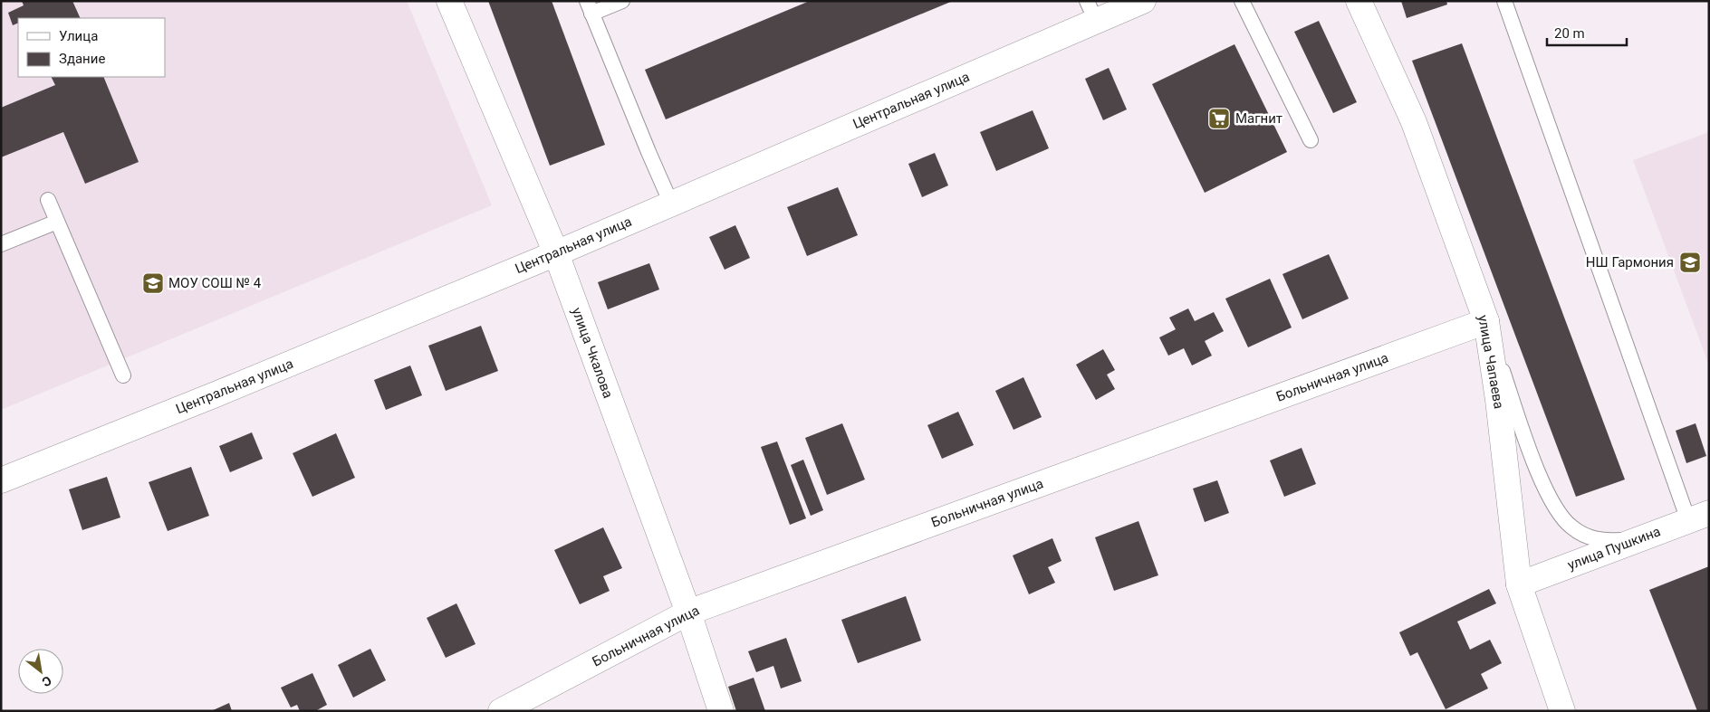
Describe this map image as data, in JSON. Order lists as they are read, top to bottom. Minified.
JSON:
{"streets":{"street":["Центральная улица","улица Чкалова","улица Чапаева","Больничная улица","улица Пушкина"]},"crossings":[["Центральная улица","улица Чкалова"],["улица Чкалова","Больничная улица"],["улица Чапаева","Больничная улица"],["улица Чапаева","улица Пушкина"]],"places":{"supermarket":["Магнит"],"school or university":["НШ Гармония","МОУ СОШ № 4"]},"legend":["Улица","Здание"],"scale_bar":"20 m","north":"bottom right"}
